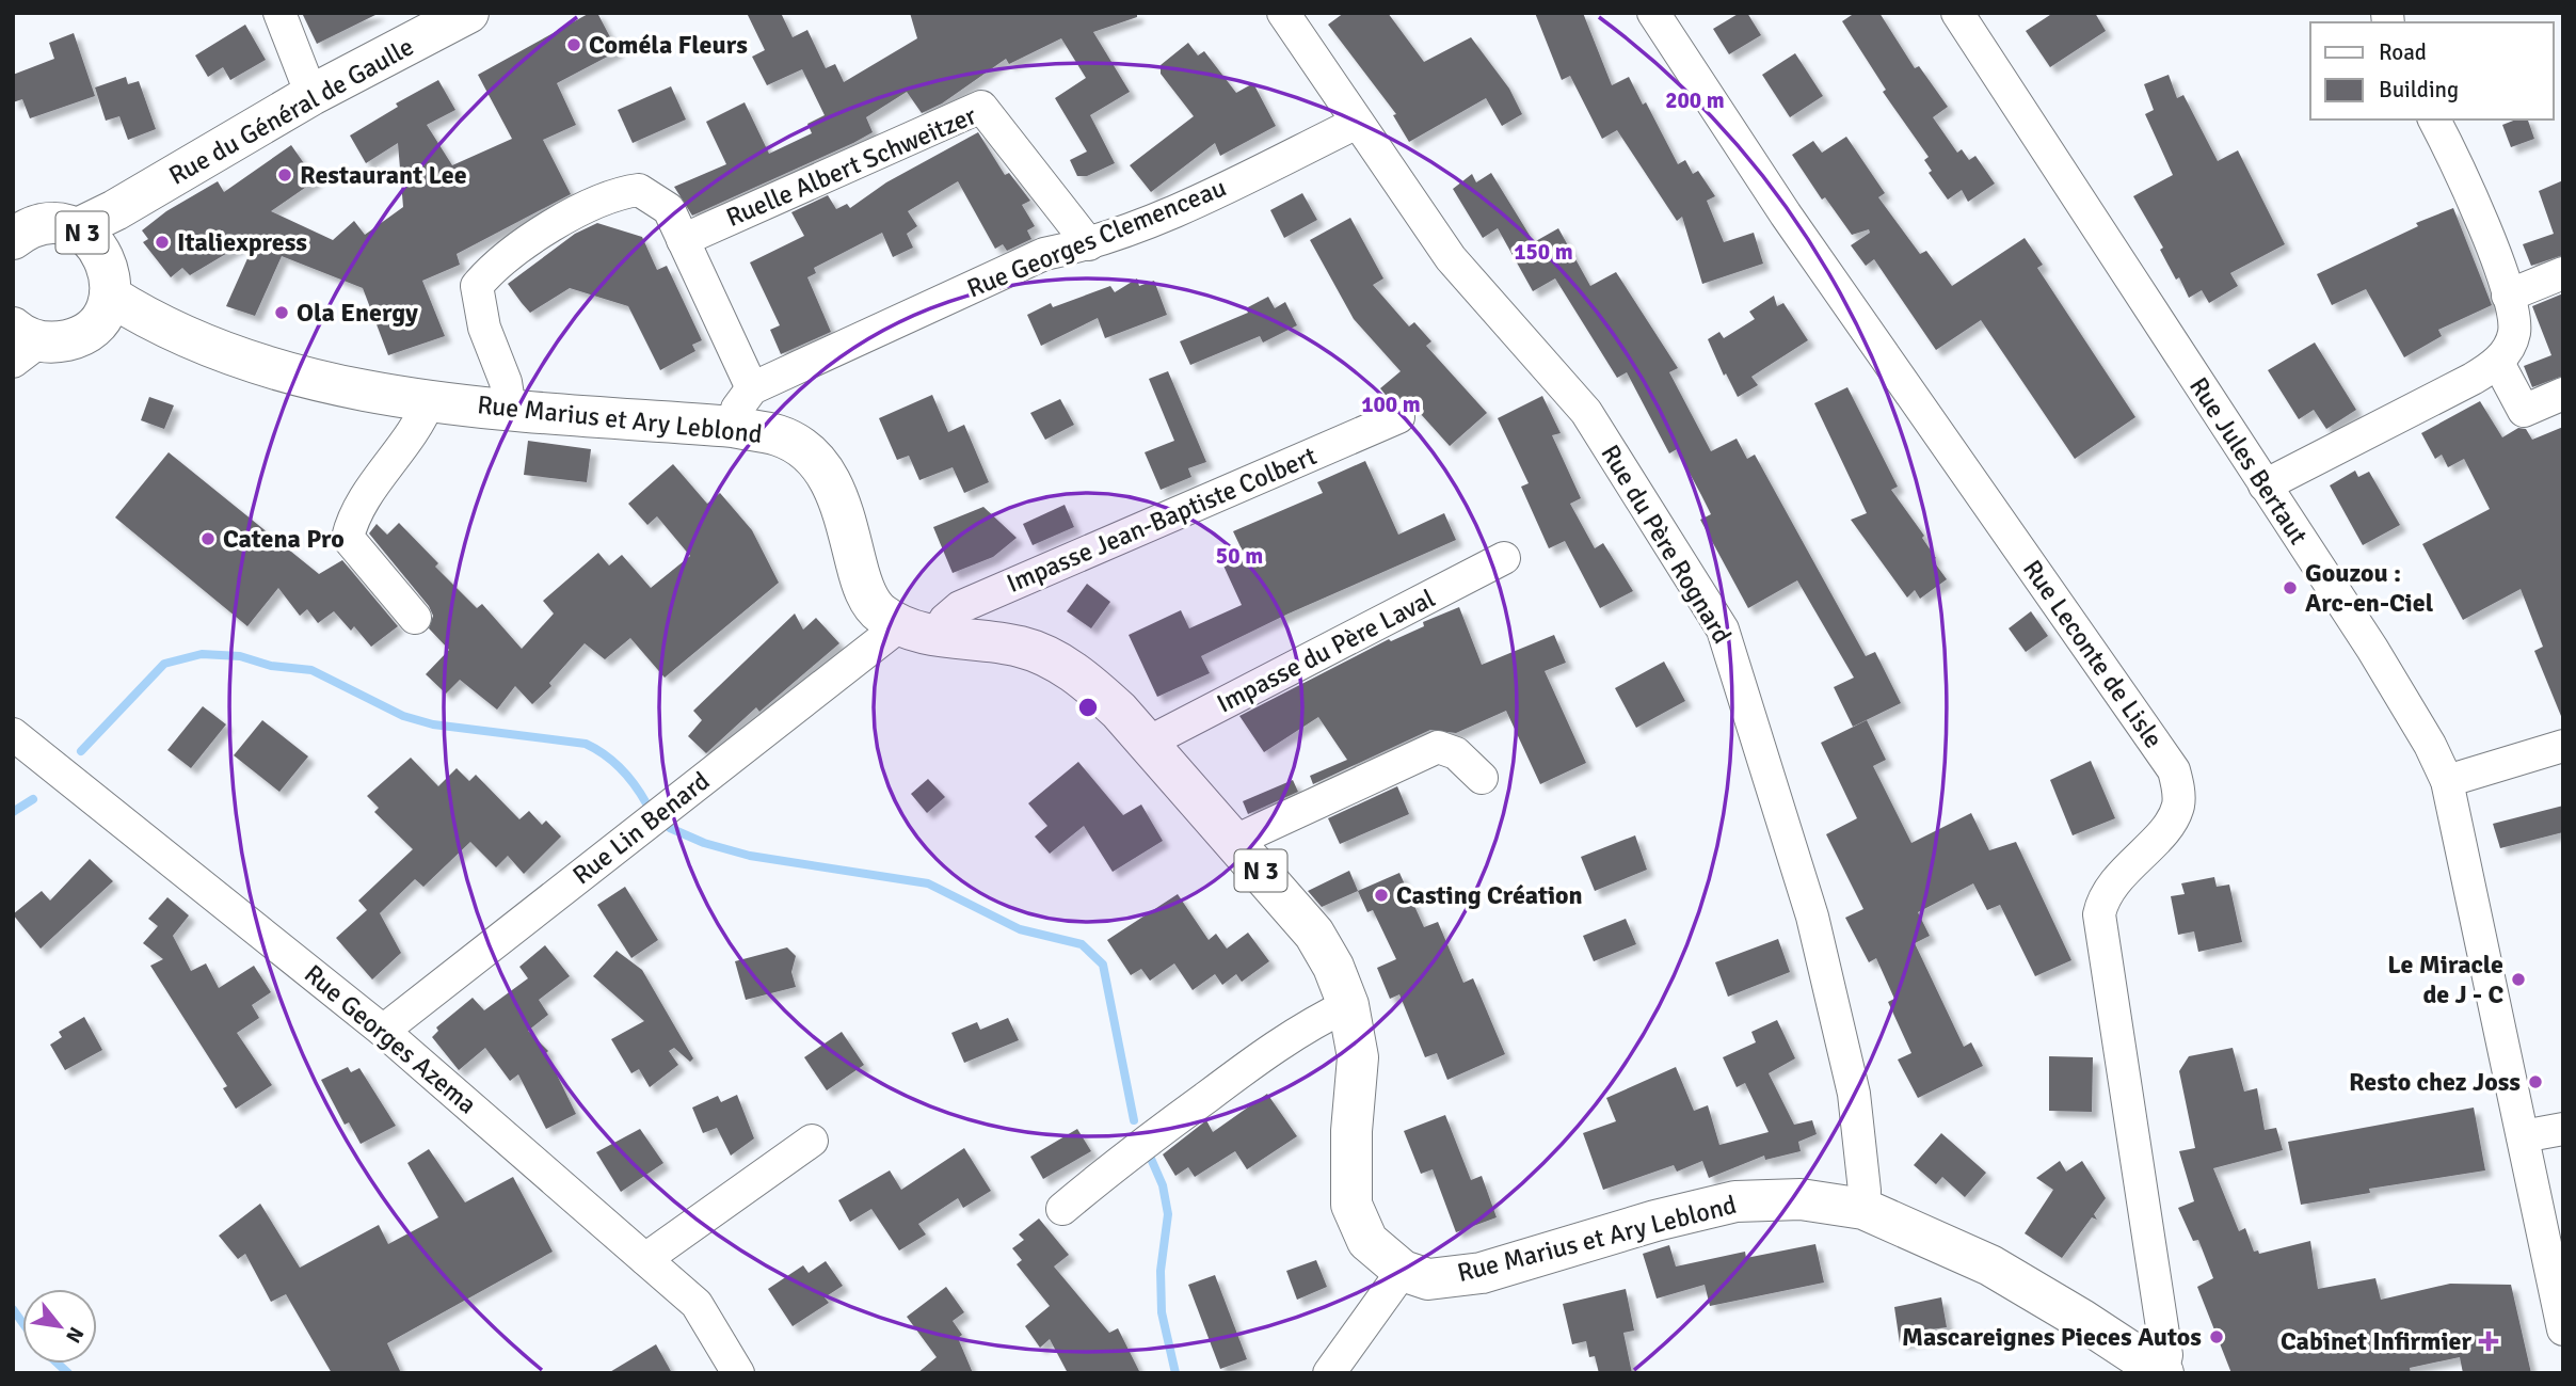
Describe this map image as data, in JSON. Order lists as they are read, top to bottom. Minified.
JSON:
{"streets":{"main road":["Rue du Général de Gaulle","N 3","Rue Marius et Ary Leblond"],"street":["Ruelle Albert Schweitzer","Rue Georges Clemenceau","Rue Jules Bertaut","Impasse Jean-Baptiste Colbert","Rue du Père Rognard","Impasse du Père Laval","Rue Leconte de Lisle","Rue Lin Benard","Rue Georges Azema"]},"crossings":[["Rue du Général de Gaulle","N 3"],["Ruelle Albert Schweitzer","Rue Georges Clemenceau"],["N 3","Rue Marius et Ary Leblond"],["Rue Georges Clemenceau","Rue du Père Rognard"],["Rue Marius et Ary Leblond","Impasse Jean-Baptiste Colbert"],["Rue Marius et Ary Leblond","Rue du Père Rognard"],["Rue Marius et Ary Leblond","Impasse du Père Laval"],["Rue Marius et Ary Leblond","Rue Leconte de Lisle"],["Rue Marius et Ary Leblond","Rue Lin Benard"],["Impasse Jean-Baptiste Colbert","Rue Lin Benard"],["Rue Lin Benard","Rue Georges Azema"]],"places":{"other":["Coméla Fleurs","Restaurant Lee","Italiexpress","Ola Energy","Catena Pro","Gouzou : Arc-en-Ciel","Casting Création","Le Miracle de J - C","Resto chez Joss","Mascareignes Pieces Autos"],"health":["Cabinet Infirmier"]},"legend":["Road","Building"],"north":"bottom right","rings":["200 m","150 m","100 m","50 m"]}
